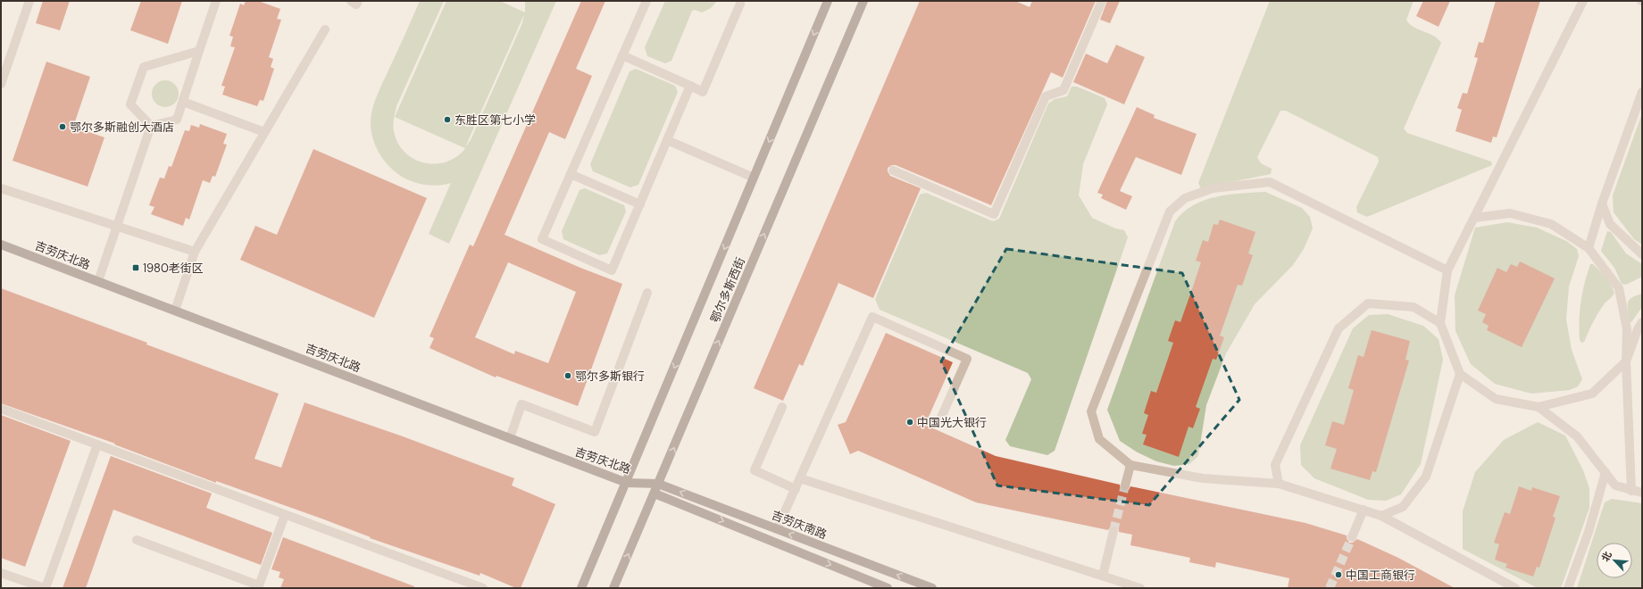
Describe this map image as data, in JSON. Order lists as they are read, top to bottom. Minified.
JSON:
{"streets":{"main road":["吉劳庆北路","鄂尔多斯西街","吉劳庆南路"]},"crossings":[["吉劳庆北路","鄂尔多斯西街"],["吉劳庆北路","吉劳庆南路"],["鄂尔多斯西街","吉劳庆南路"]],"places":{"other":["东胜区第七小学","鄂尔多斯融创大酒店","鄂尔多斯银行","中国光大银行","中国工商银行"],"transit":["1980老街区"]},"north":"top left"}
